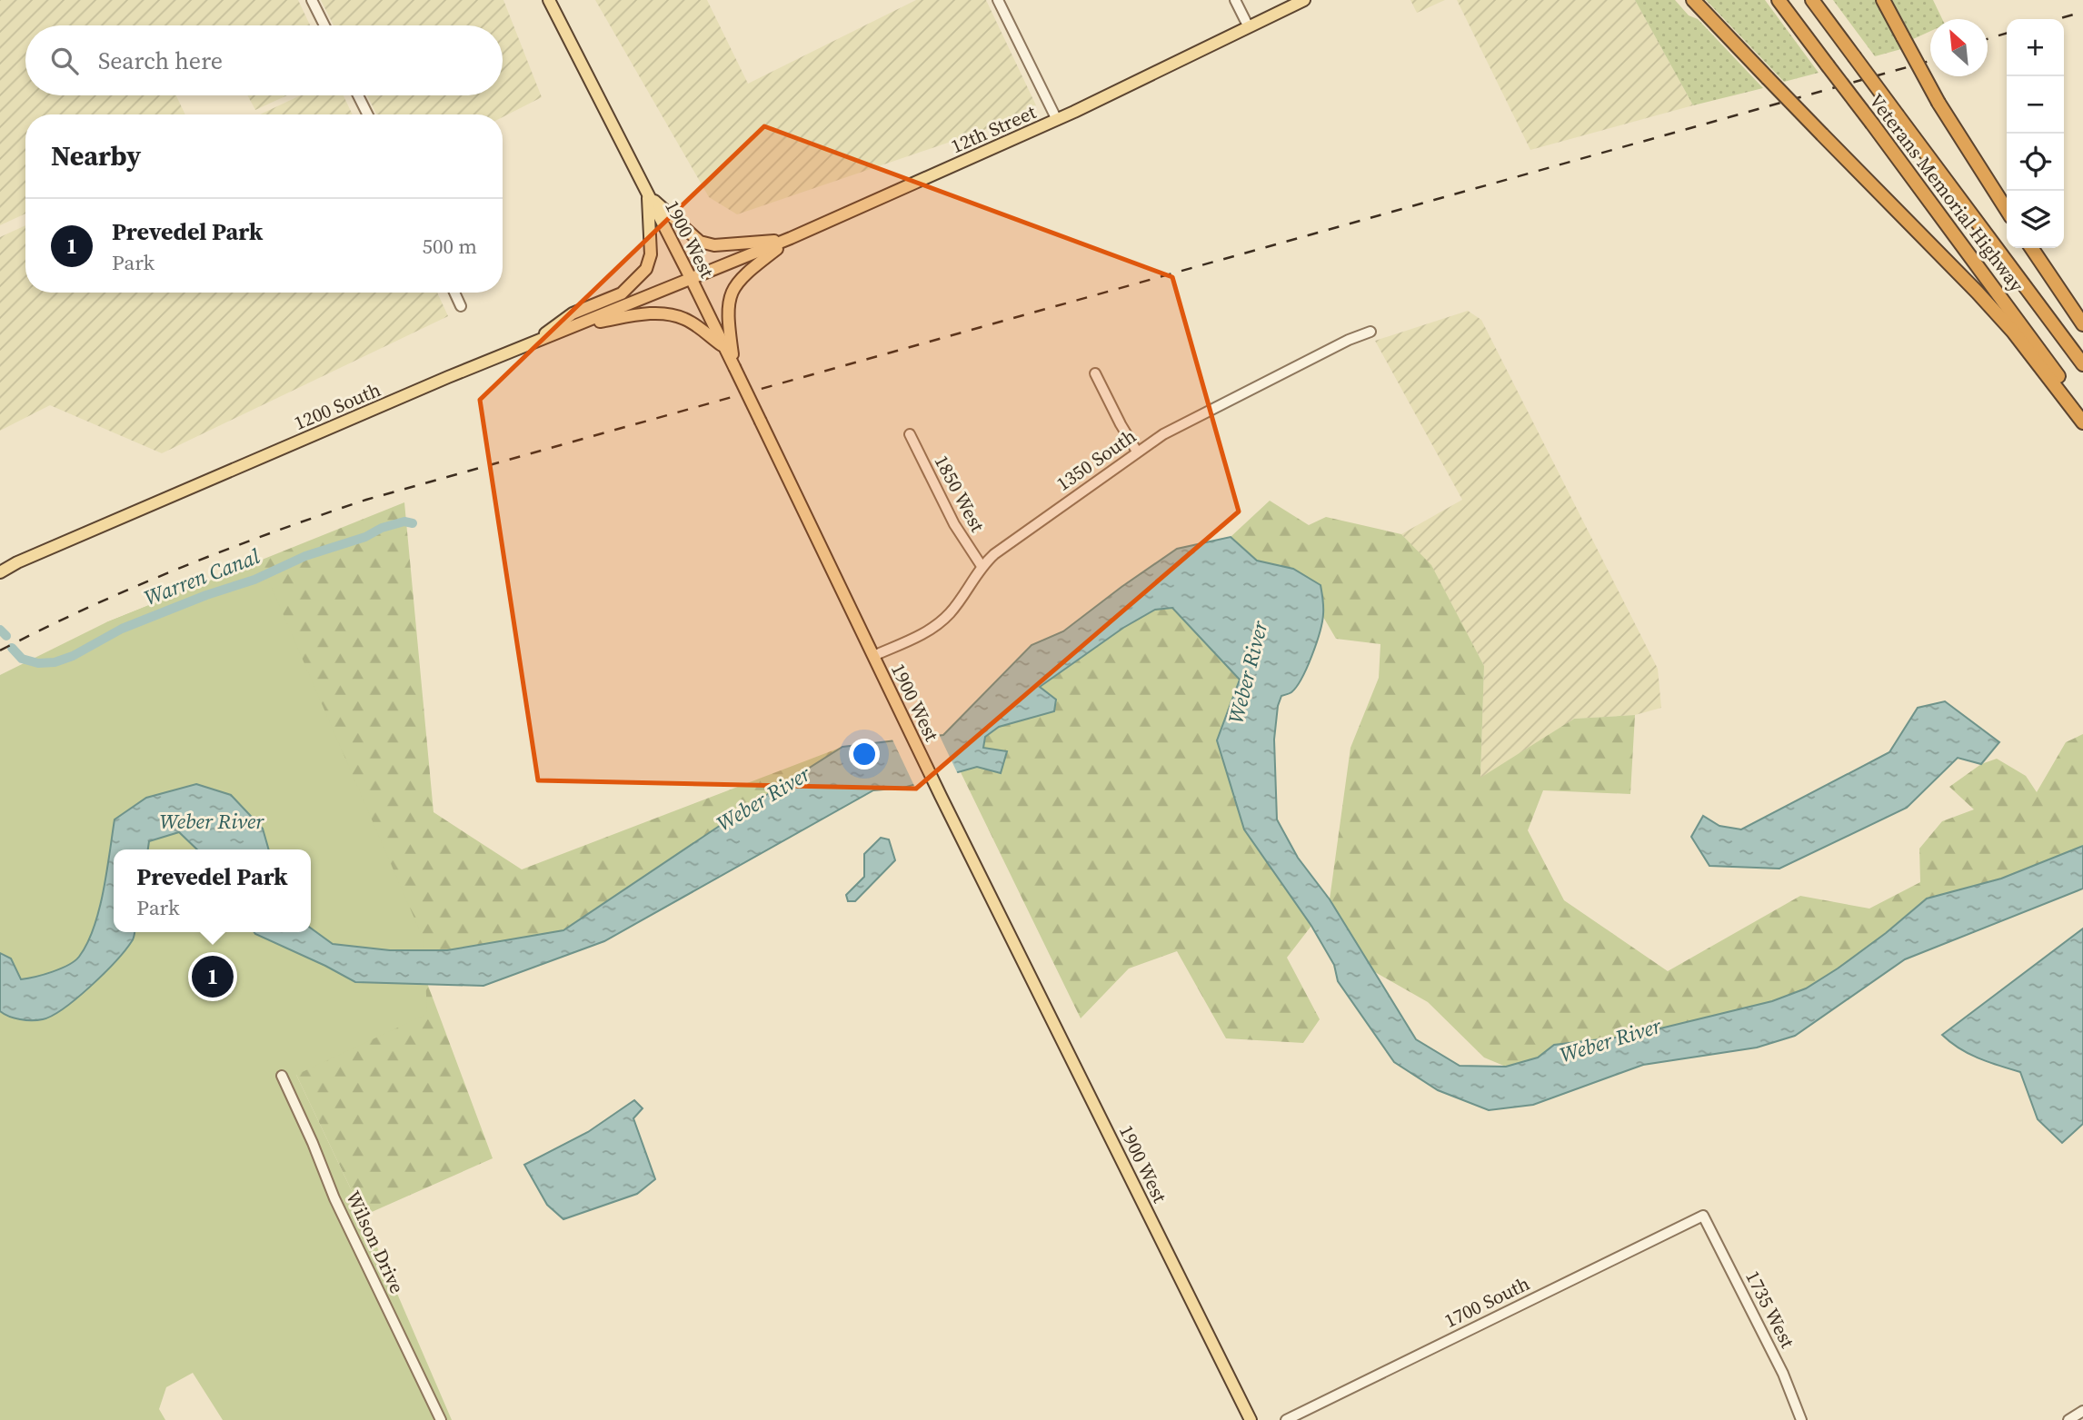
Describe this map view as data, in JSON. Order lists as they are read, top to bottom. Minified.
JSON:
{"streets":{"highway":["Veterans Memorial Highway"],"main road":["12th Street","1900 West","1200 South"],"street":["1350 South","1850 West","Wilson Drive","1700 South","1735 West"]},"crossings":[["12th Street","1900 West"],["12th Street","1200 South"],["1900 West","1200 South"],["1900 West","1350 South"],["1350 South","1850 West"],["1700 South","1735 West"]],"water":["Warren Canal","Weber River"],"north":"top left","page":{"map_buttons":["+","−"],"search":"Search here","heading":"Nearby","list":[{"mark":"1","name":"Prevedel Park","note":"Park","value":"500 m"}],"popup":["Prevedel Park","Park"],"pins":"1"}}
